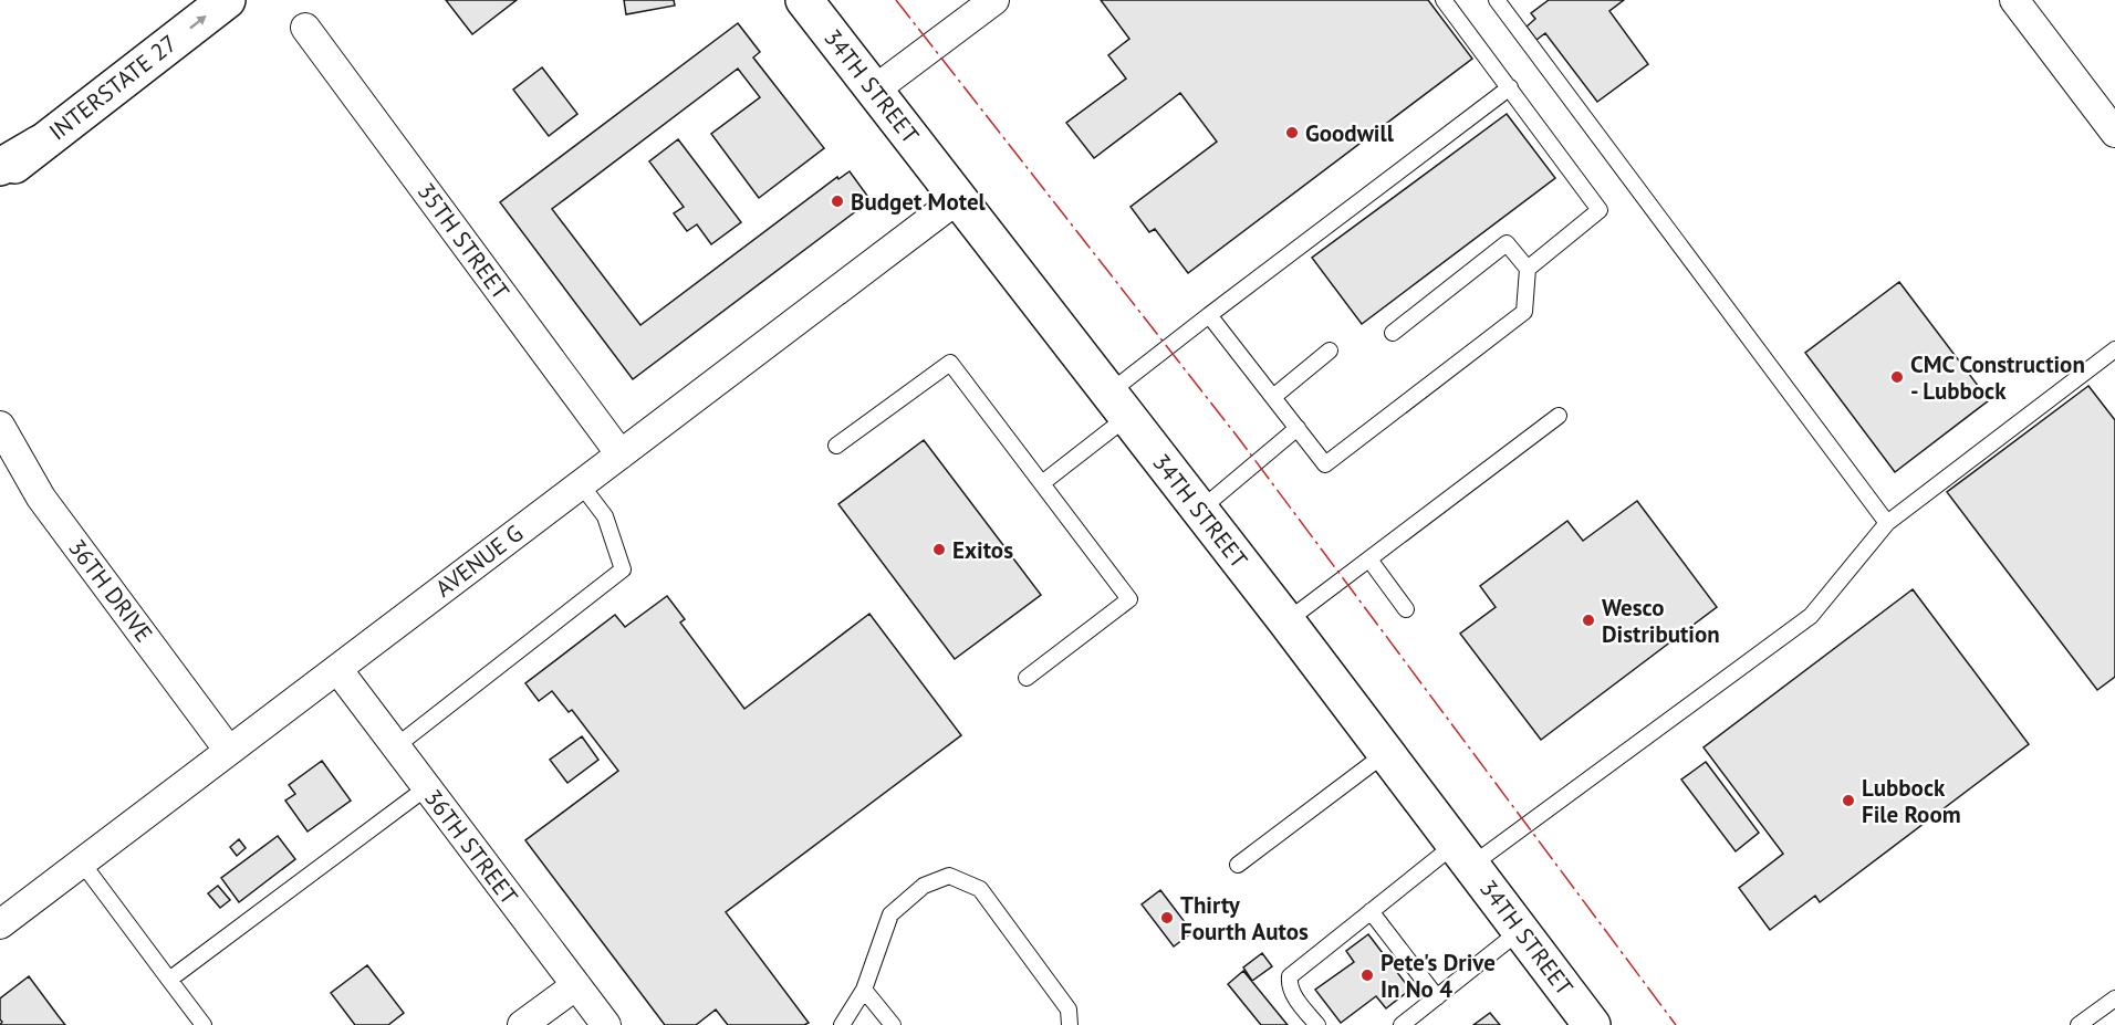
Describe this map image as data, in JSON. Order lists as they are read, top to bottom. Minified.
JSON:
{"streets":{"main road":["34TH STREET","INTERSTATE 27"],"street":["35TH STREET","AVENUE G","36TH DRIVE","36TH STREET"]},"crossings":[["34TH STREET","AVENUE G"],["35TH STREET","AVENUE G"],["AVENUE G","36TH DRIVE"],["AVENUE G","36TH STREET"]],"one_way":["INTERSTATE 27"],"places":["Goodwill","Budget Motel","CMC Construction - Lubbock","Exitos","Wesco Distribution","Lubbock File Room","Thirty Fourth Autos","Pete's Drive In No 4"]}
